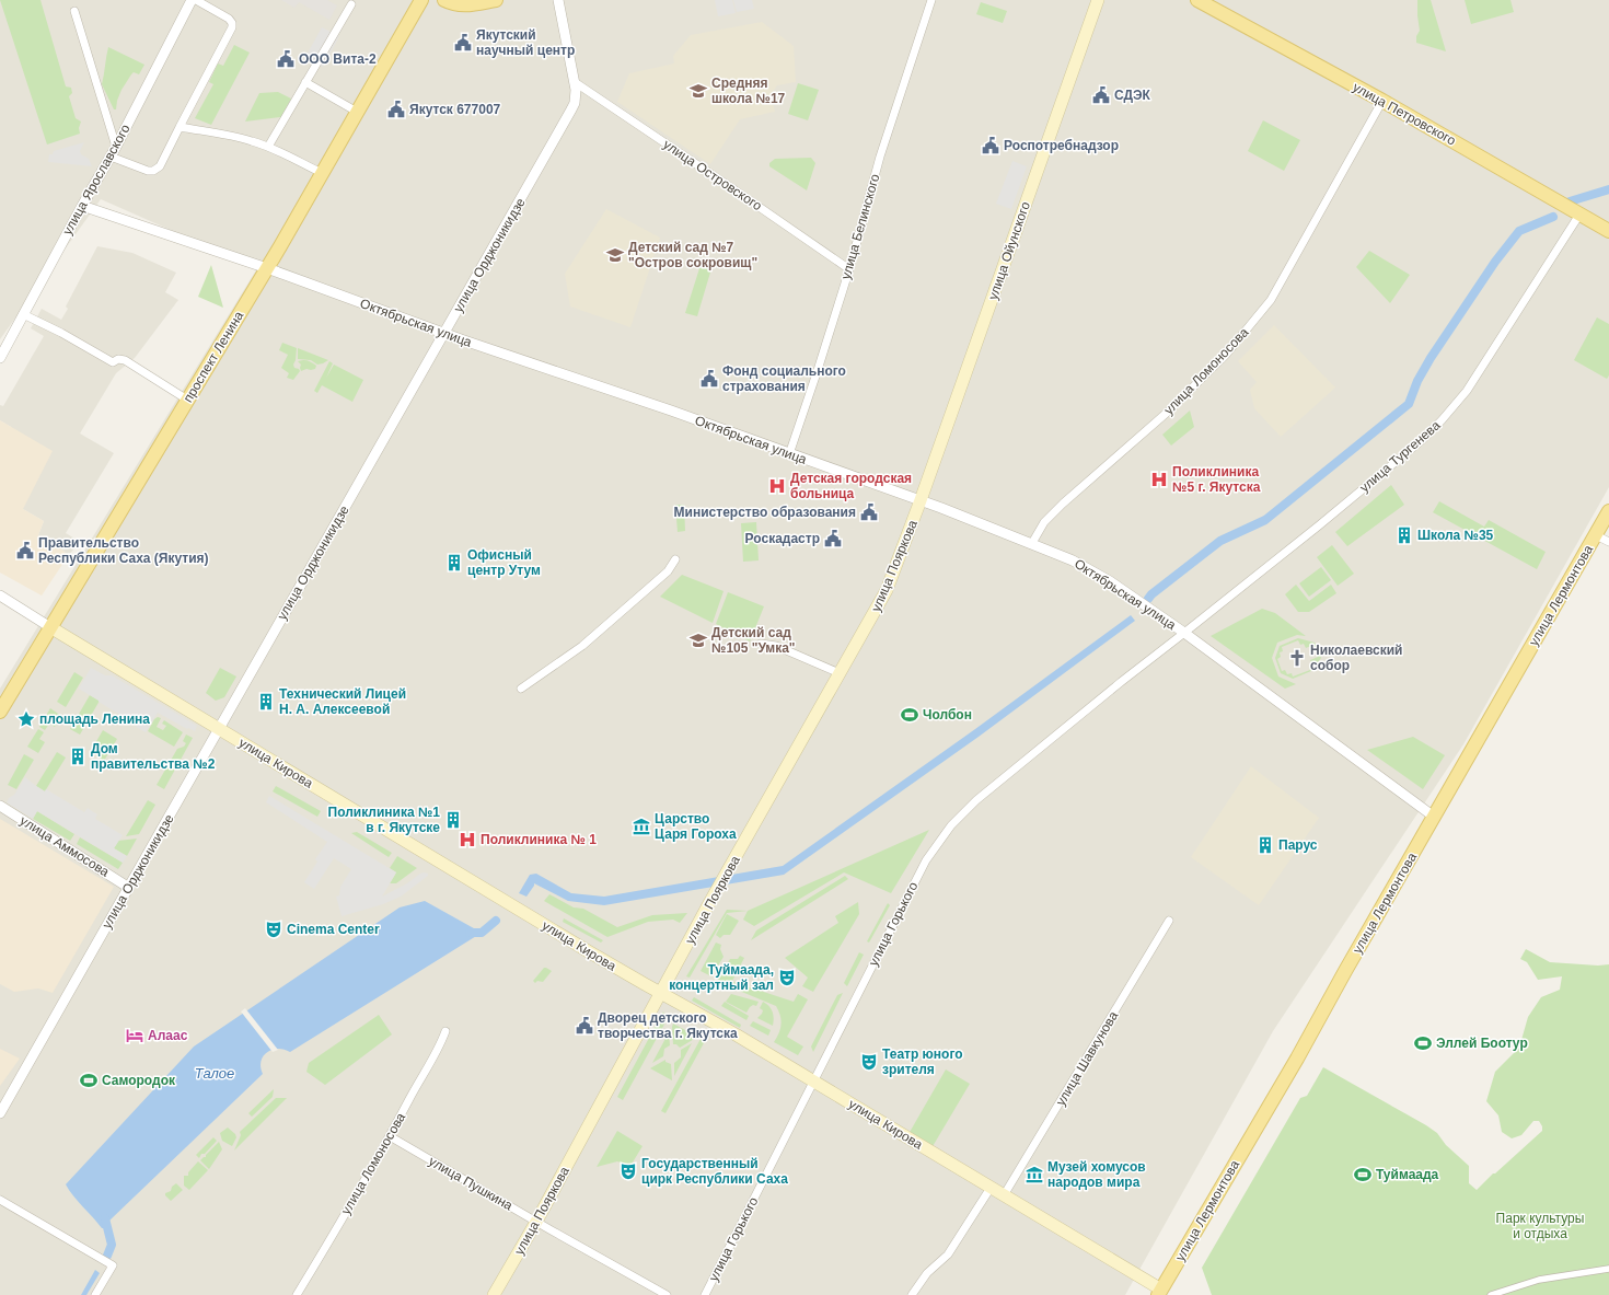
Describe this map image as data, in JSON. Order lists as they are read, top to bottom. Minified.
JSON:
{"streets":{"main road":["улица Петровского","улица Ойунского","проспект Ленина","улица Пояркова","улица Лермонтова","улица Кирова"],"street":["улица Островского","улица Ярославского","улица Белинского","улица Орджоникидзе","Октябрьская улица","улица Ломоносова","улица Тургенева","улица Аммосова","улица Горького","улица Шавкунова","улица Пушкина"]},"crossings":[["улица Петровского","улица Ломоносова"],["улица Петровского","улица Тургенева"],["улица Островского","улица Белинского"],["улица Островского","улица Орджоникидзе"],["улица Ярославского","Октябрьская улица"],["улица Белинского","Октябрьская улица"],["улица Ойунского","Октябрьская улица"],["улица Ойунского","улица Пояркова"],["улица Орджоникидзе","Октябрьская улица"],["улица Орджоникидзе","улица Кирова"],["улица Орджоникидзе","улица Аммосова"],["Октябрьская улица","проспект Ленина"],["Октябрьская улица","улица Ломоносова"],["Октябрьская улица","улица Тургенева"],["Октябрьская улица","улица Пояркова"],["Октябрьская улица","улица Лермонтова"],["Октябрьская улица","улица Горького"],["проспект Ленина","улица Кирова"],["улица Ломоносова","улица Пушкина"],["улица Тургенева","улица Горького"],["улица Пояркова","улица Кирова"],["улица Пояркова","улица Пушкина"],["улица Лермонтова","улица Кирова"],["улица Кирова","улица Горького"],["улица Кирова","улица Шавкунова"]],"water":["Талое"],"parks":["Парк культуры и отдыха"],"places":{"public building":["Якутский научный центр","ООО Вита-2","СДЭК","Якутск 677007","Роспотребнадзор","Фонд социального страхования","Министерство образования","Роскадастр","Правительство Республики Саха (Якутия)","Дворец детского творчества г. Якутска"],"school or university":["Средняя школа №17","Детский сад №7 \"Остров сокровищ\"","Детский сад №105 \"Умка\""],"hospital":["Поликлиника №5 г. Якутска","Детская городская больница","Поликлиника № 1"],"building":["Школа №35","Офисный центр Утум","Технический Лицей Н. А. Алексеевой","Дом правительства №2","Поликлиника №1 в г. Якутске","Парус"],"church":["Николаевский собор"],"sports":["Чолбон","Эллей Боотур","Самородок","Туймаада"],"place":["площадь Ленина"],"museum":["Царство Царя Гороха","Музей хомусов народов мира"],"theatre":["Cinema Center","Туймаада, концертный зал","Театр юного зрителя","Государственный цирк Республики Саха"],"hotel":["Алаас"]}}
